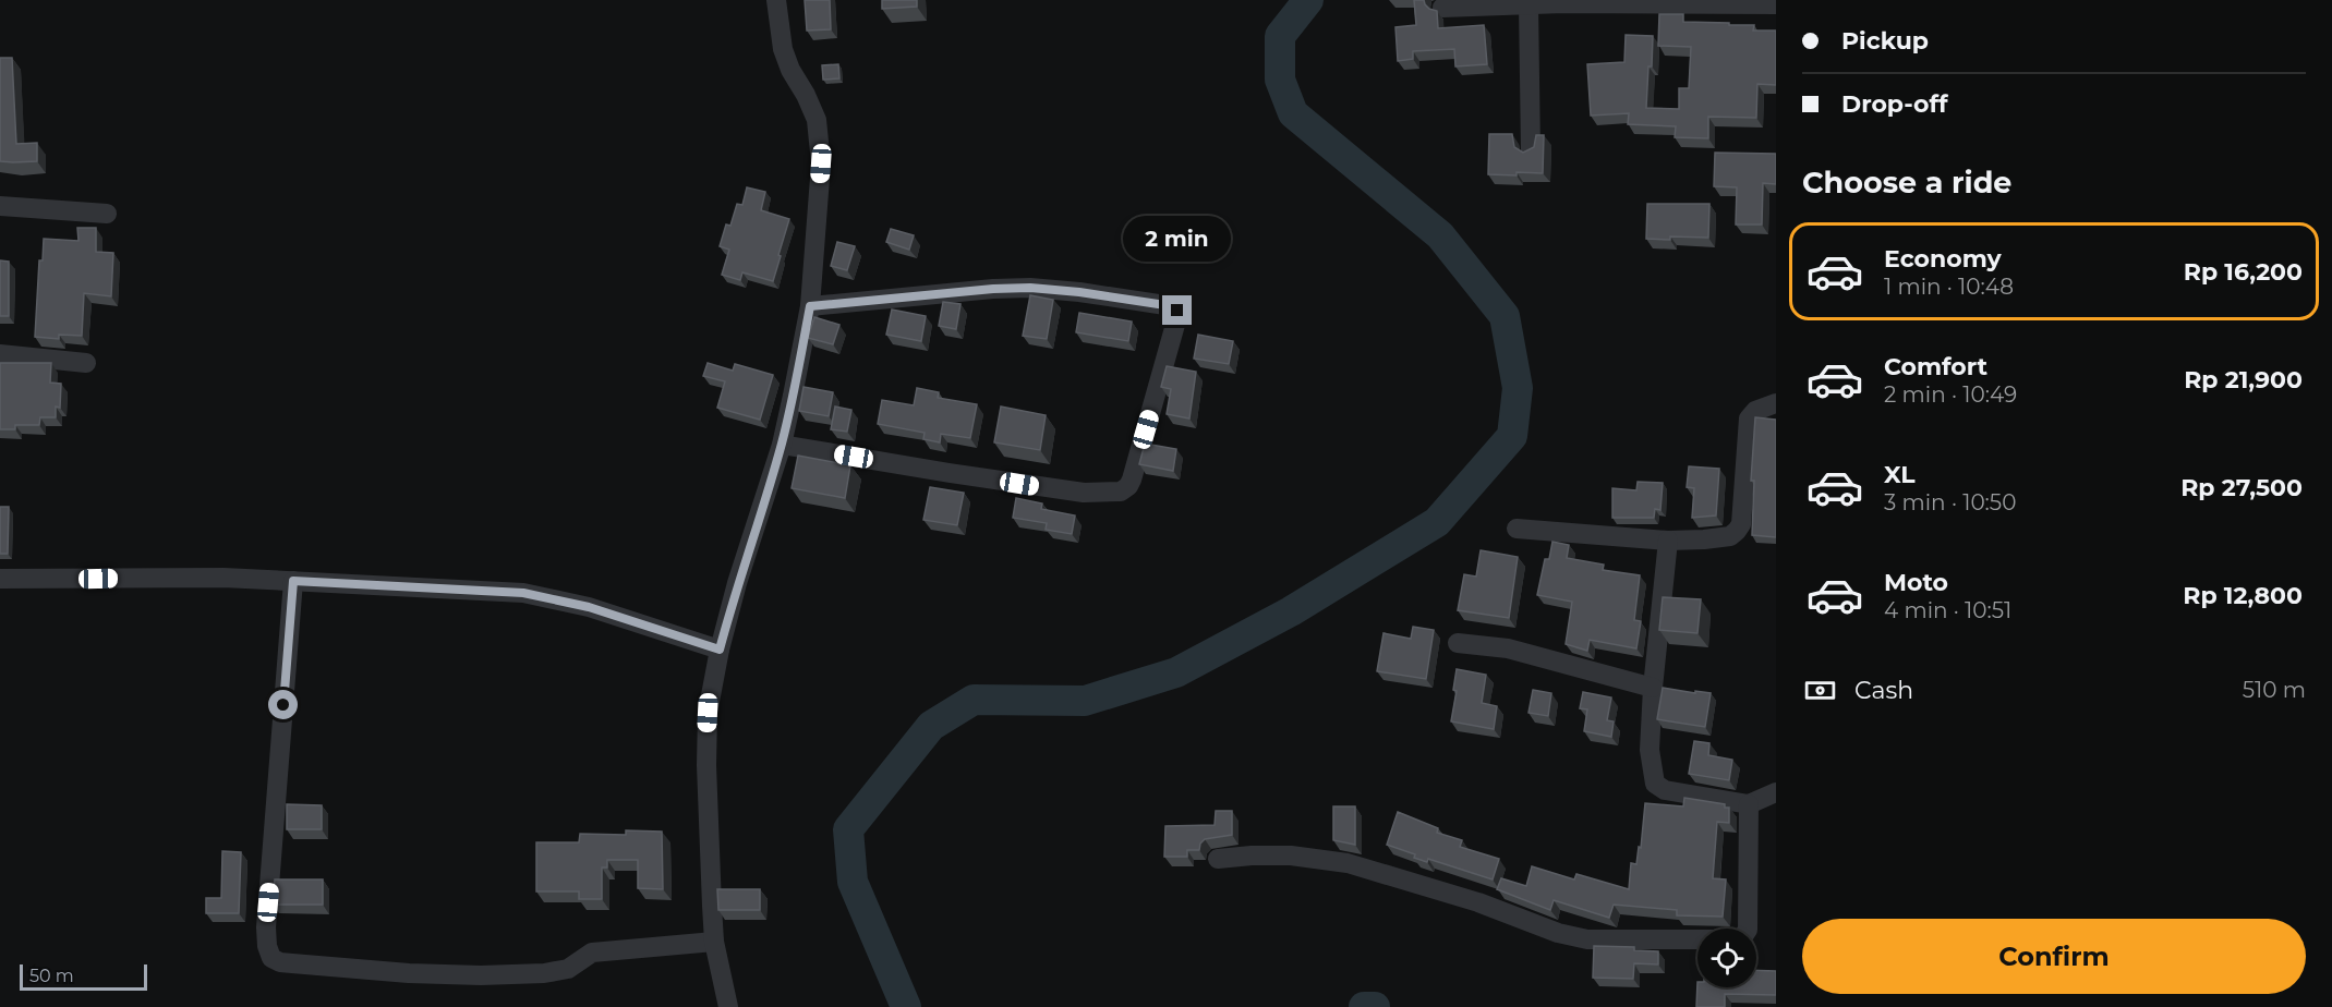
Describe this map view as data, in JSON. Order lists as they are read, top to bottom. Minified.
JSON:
{"scale_bar":"50 m","page":{"banner":["Pickup","Drop-off"],"heading":"Choose a ride","bubble":"2 min","list":[{"name":"Economy","note":"1 min · 10:48","value":"Rp 16,200"},{"name":"Comfort","note":"2 min · 10:49","value":"Rp 21,900"},{"name":"XL","note":"3 min · 10:50","value":"Rp 27,500"},{"name":"Moto","note":"4 min · 10:51","value":"Rp 12,800"}],"pay":["Cash","510 m"],"buttons":"Confirm","scale":"50 m"}}
